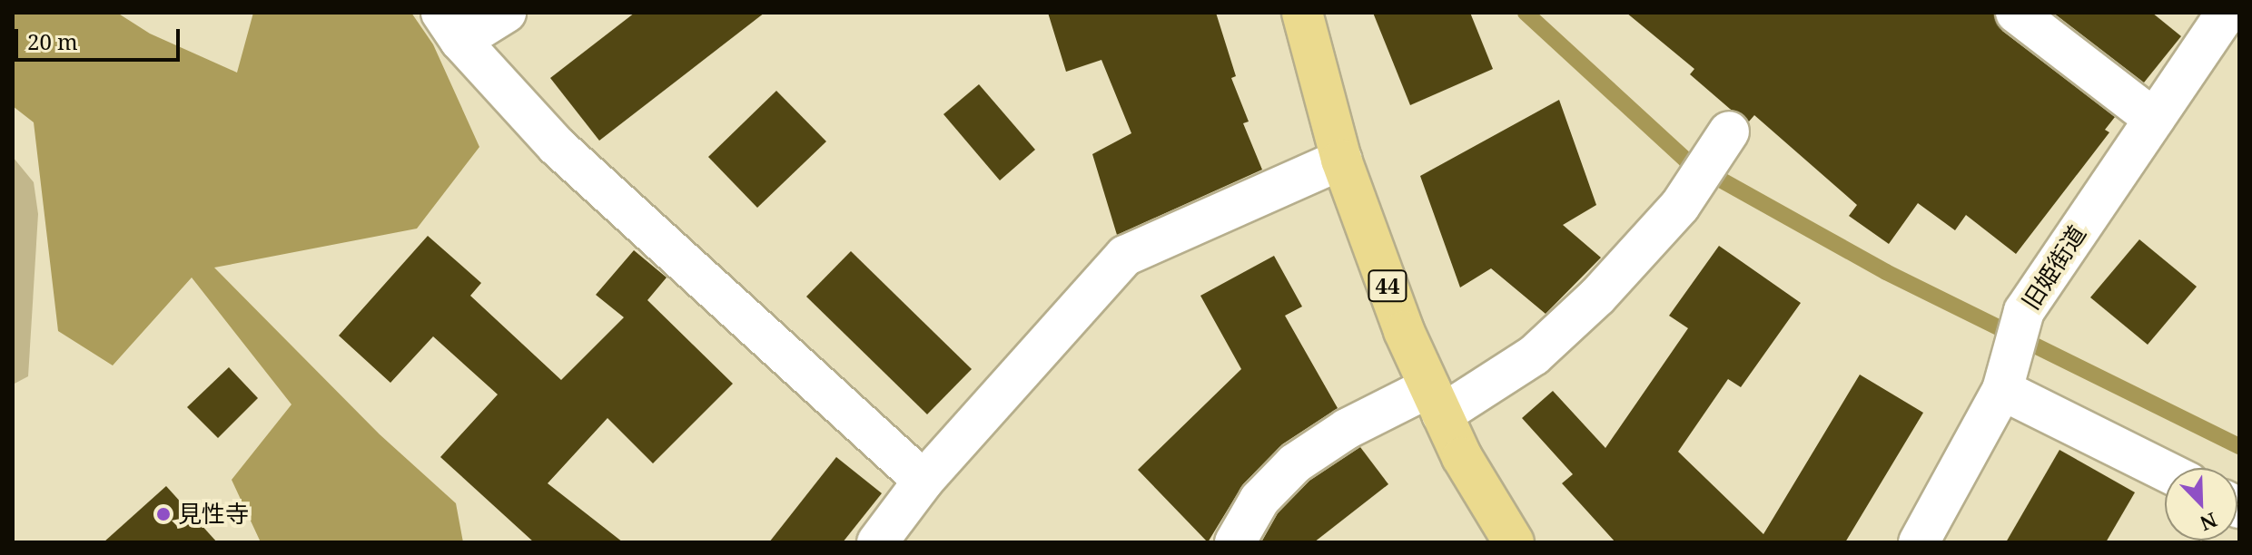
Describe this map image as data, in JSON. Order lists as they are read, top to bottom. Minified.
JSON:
{"streets":{"main road":["44"],"street":["旧姫街道"]},"places":["見性寺"],"scale_bar":"20 m","north":"bottom right"}
